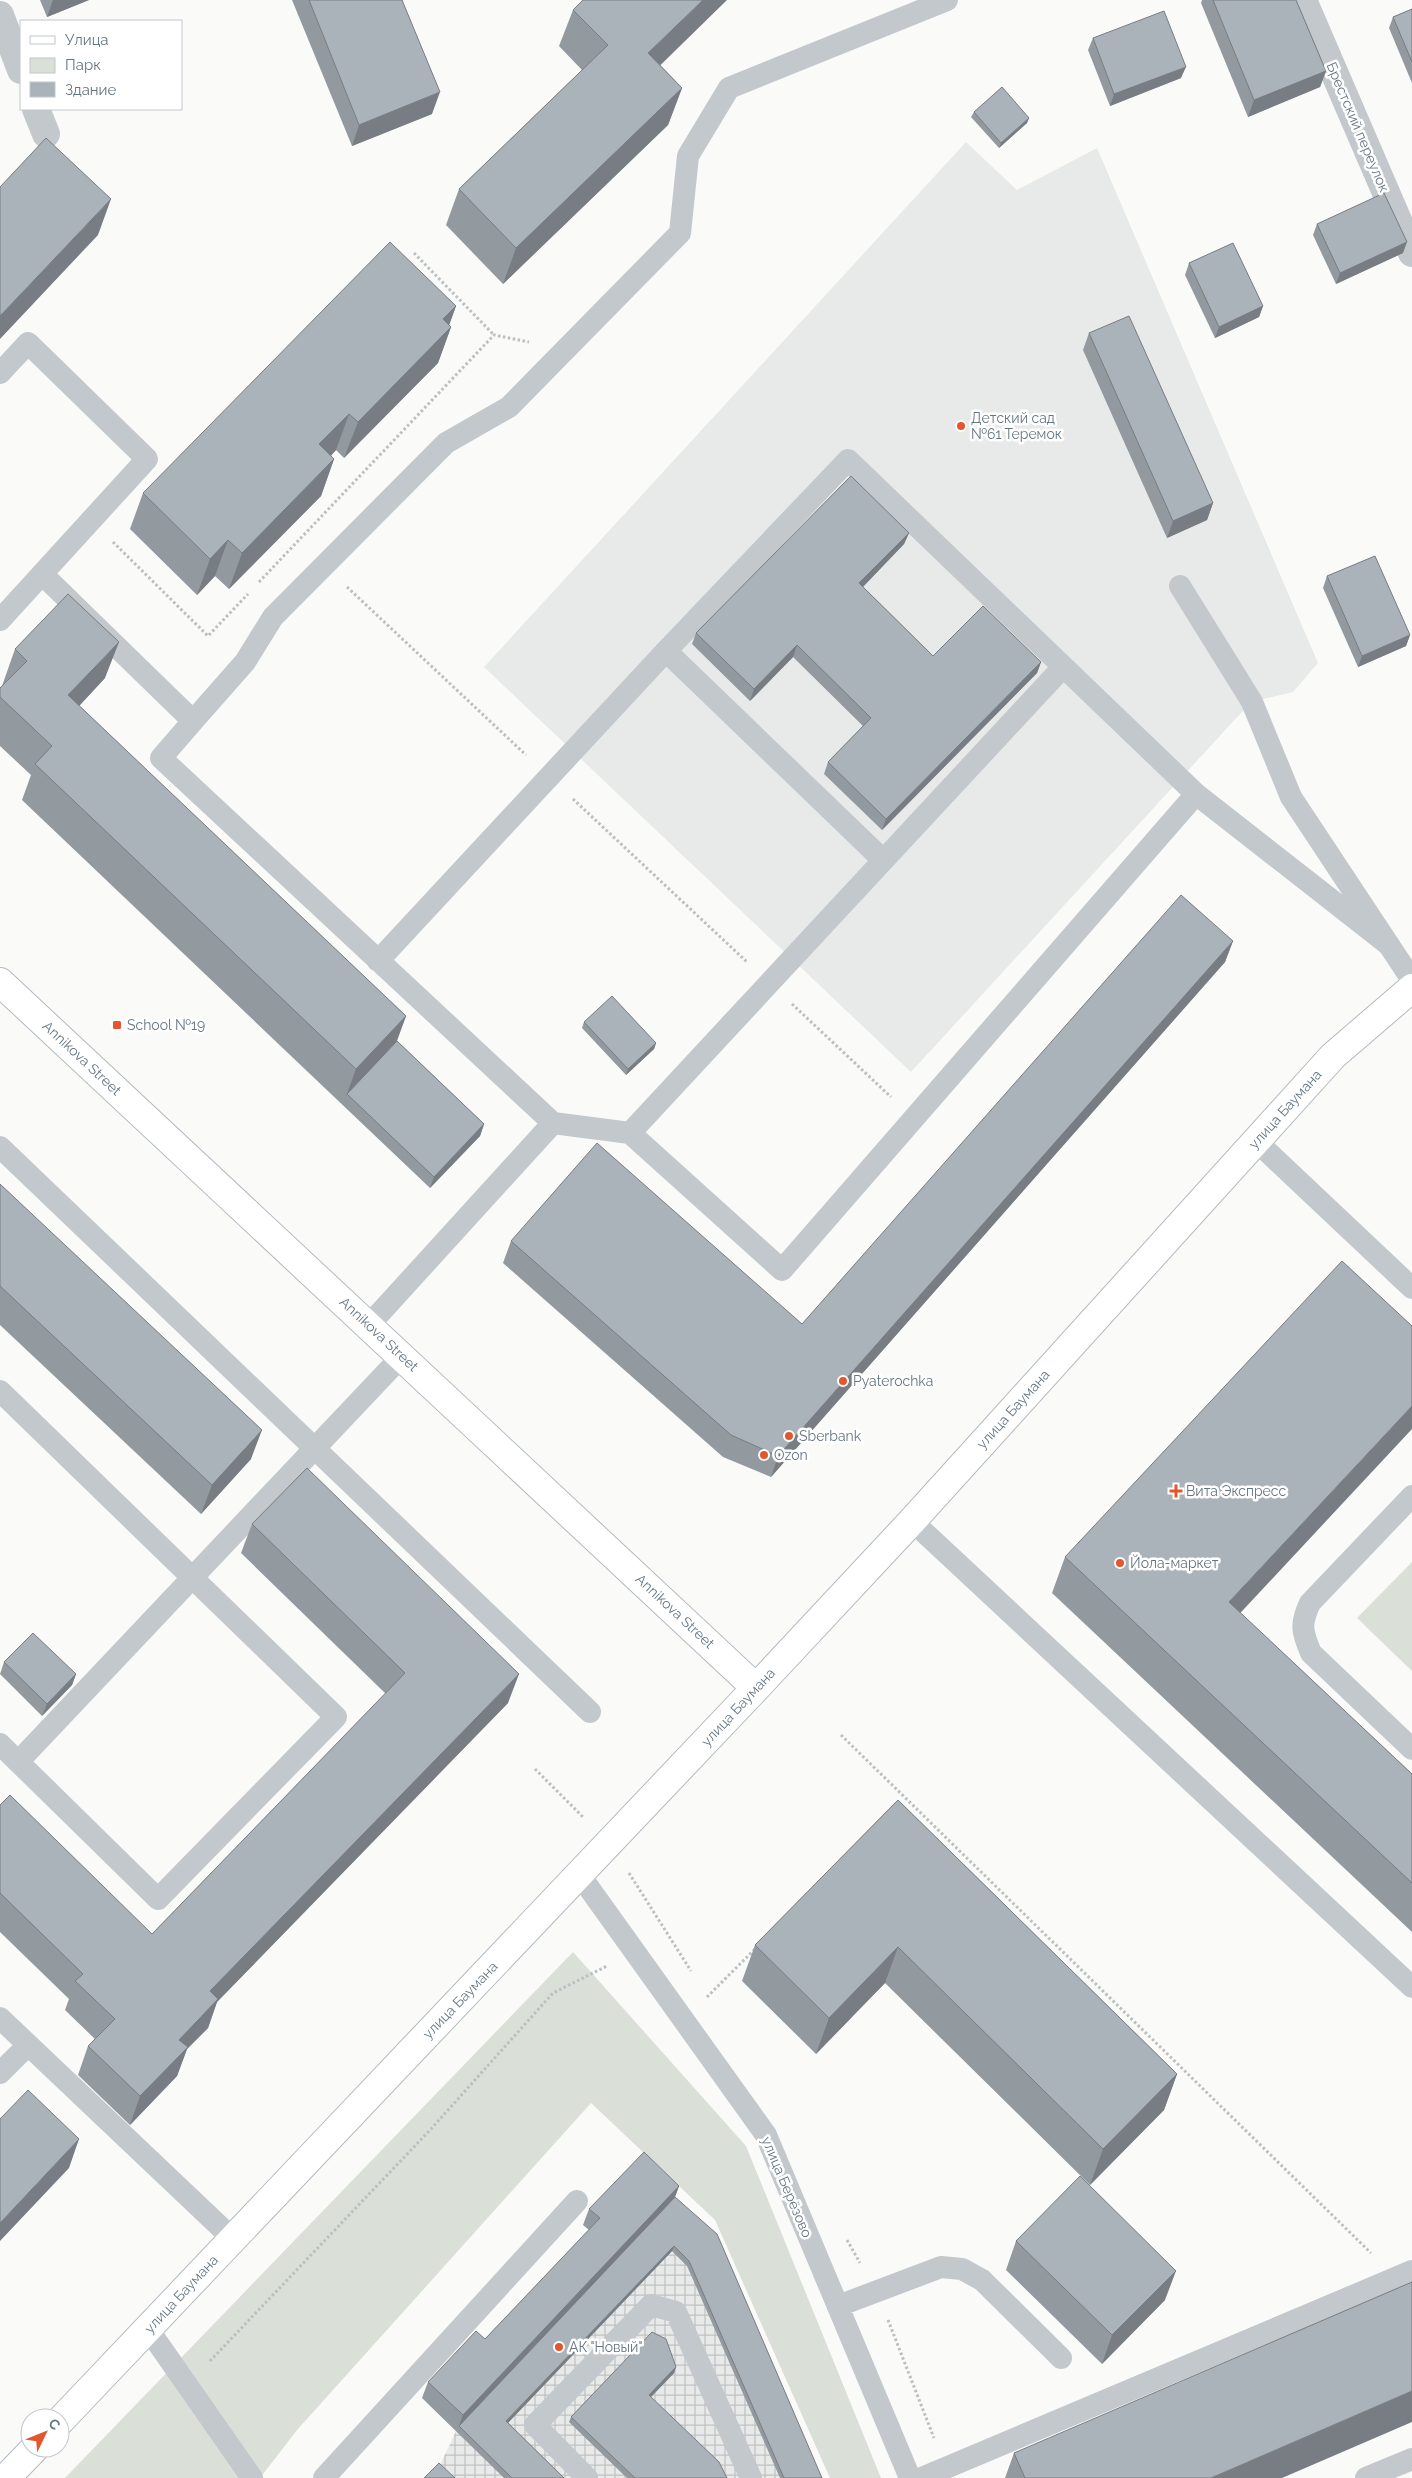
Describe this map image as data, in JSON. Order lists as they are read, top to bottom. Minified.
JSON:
{"streets":{"street":["Брестский переулок","Annikova Street","улица Баумана"],"lane":["улица Берёзово"]},"crossings":[["Annikova Street","улица Баумана"],["улица Баумана","улица Берёзово"]],"places":{"other":["Детский сад №61 Теремок","Pyaterochka","Sberbank","Ozon","Йола-маркет","АК \"Новый\""],"transit":["School №19"],"health":["Вита Экспресс"]},"legend":["Улица","Парк","Здание"],"north":"top right"}
